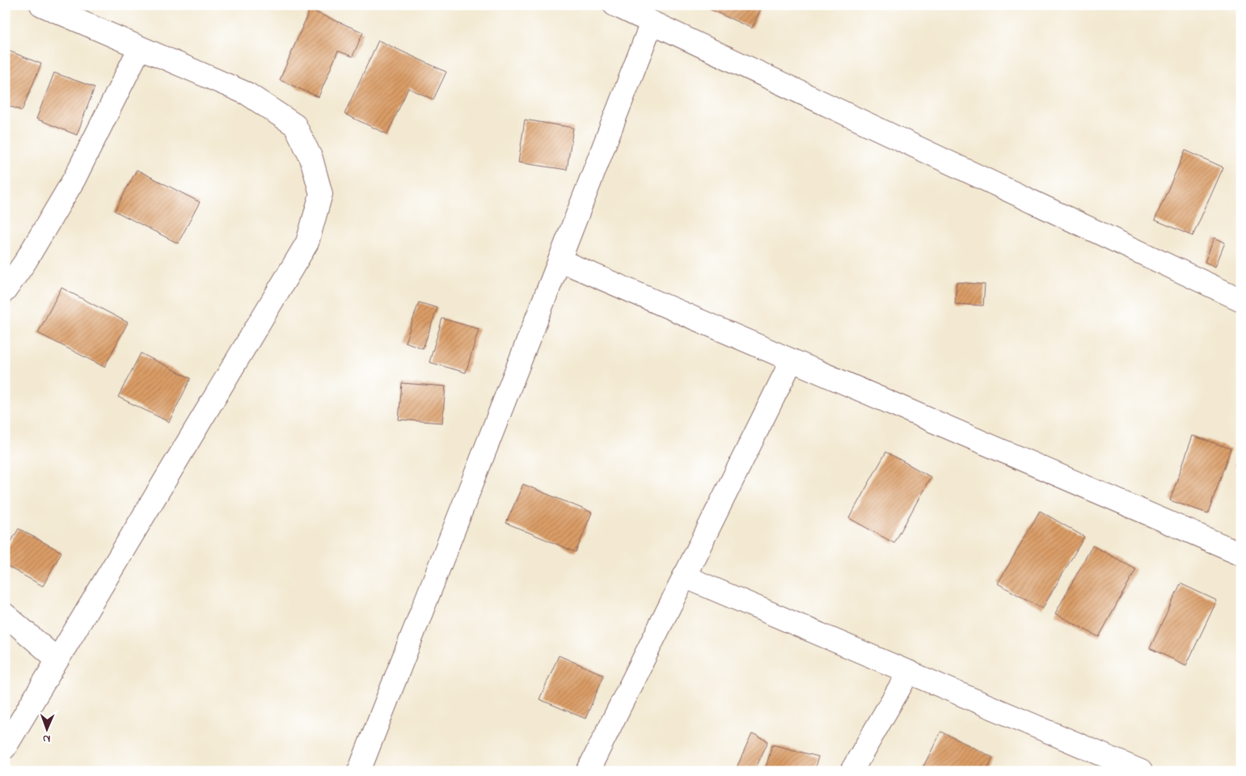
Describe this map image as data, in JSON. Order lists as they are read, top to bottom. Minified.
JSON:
{"north":"bottom"}
